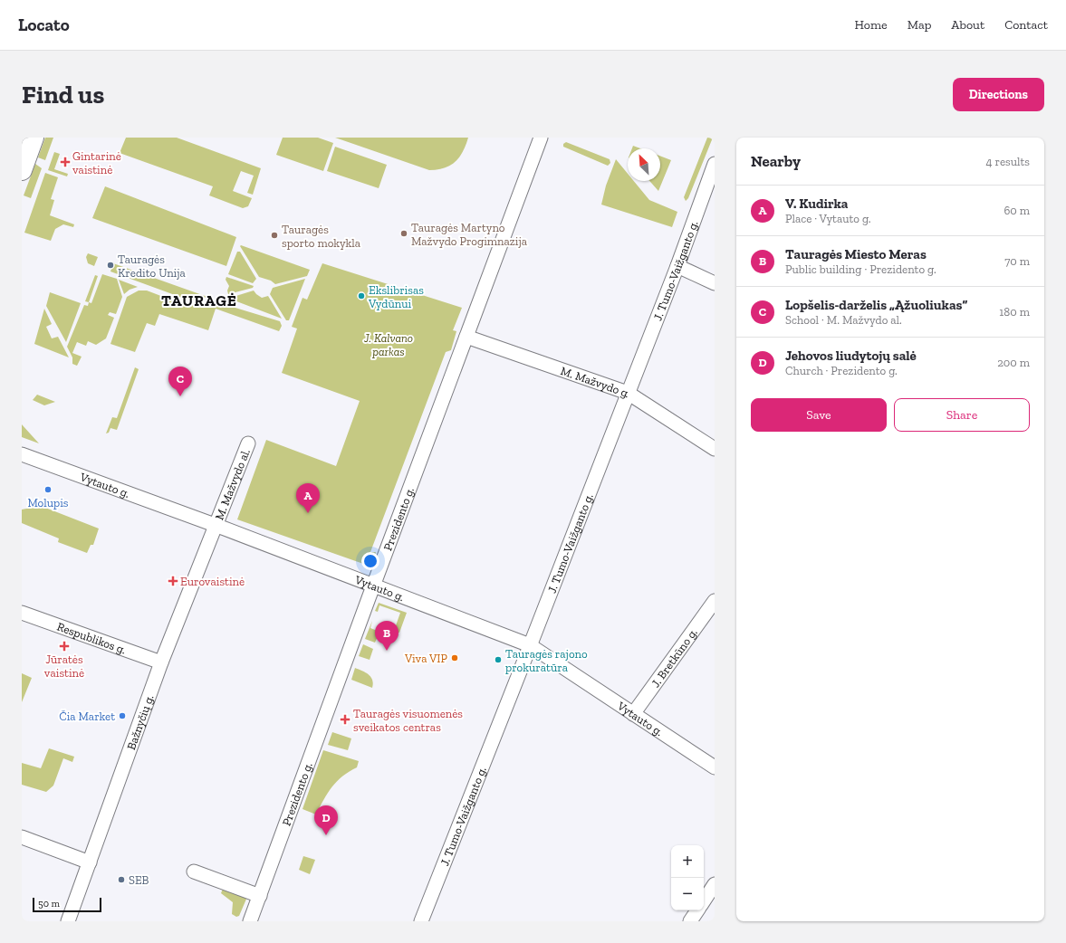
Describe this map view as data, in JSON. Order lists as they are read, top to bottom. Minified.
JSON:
{"streets":{"street":["J. Tumo-Vaižganto g.","M. Mažvydo g.","M. Mažvydo al.","Vytauto g.","Prezidento g.","Respublikos g.","J. Bretkūno g.","Bažnyčių g."]},"crossings":[["J. Tumo-Vaižganto g.","M. Mažvydo g."],["J. Tumo-Vaižganto g.","Vytauto g."],["M. Mažvydo g.","Prezidento g."],["M. Mažvydo al.","Vytauto g."],["M. Mažvydo al.","Bažnyčių g."],["Vytauto g.","Prezidento g."],["Vytauto g.","J. Bretkūno g."],["Vytauto g.","Bažnyčių g."],["Respublikos g.","Bažnyčių g."]],"districts":["TAURAGĖ"],"parks":["J. Kalvano parkas"],"places":{"health":["Gintarinė vaistinė","Eurovaistinė","Jūratės vaistinė","Tauragės visuomenės sveikatos centras"],"other":["Tauragės Martyno Mažvydo Progimnazija","Tauragės sporto mokykla","Tauragės Kredito Unija","Ekslibrisas Vydūnui","Molupis","Viva VIP","Tauragės rajono prokuratūra","Čia Market","SEB"]},"scale_bar":"50 m","north":"top left","page":{"header":"Locato","nav":["Home","Map","About","Contact"],"buttons":["Directions",["Save","Share"]],"title":"Find us","heading":["Nearby","4 results"],"list":[{"mark":"A","name":"V. Kudirka","note":"Place · Vytauto g.","value":"60 m"},{"mark":"B","name":"Tauragės Miesto Meras","note":"Public building · Prezidento g.","value":"70 m"},{"mark":"C","name":"Lopšelis-darželis „Ąžuoliukas“","note":"School · M. Mažvydo al.","value":"180 m"},{"mark":"D","name":"Jehovos liudytojų salė","note":"Church · Prezidento g.","value":"200 m"}],"pins":["C","A","B","D"],"map_buttons":["+","−"],"scale":"50 m"}}
